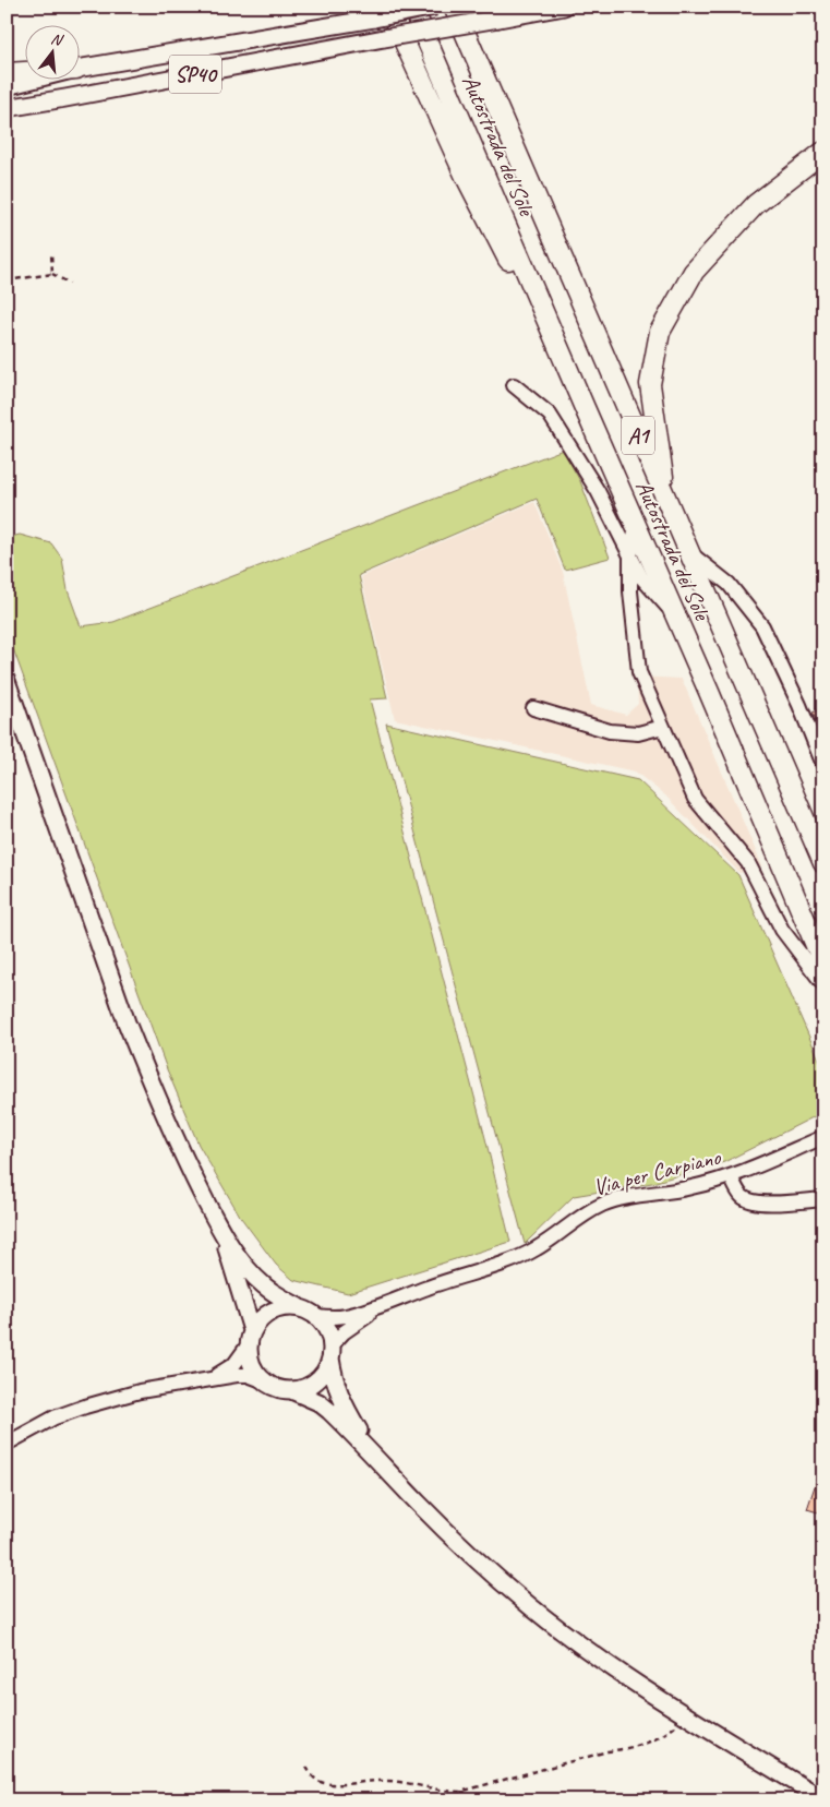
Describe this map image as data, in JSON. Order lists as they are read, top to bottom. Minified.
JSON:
{"streets":{"highway":["Autostrada del Sole","A1"],"main road":["SP40"],"street":["Via per Carpiano"]},"crossings":[["Autostrada del Sole","A1"]],"north":"top"}
